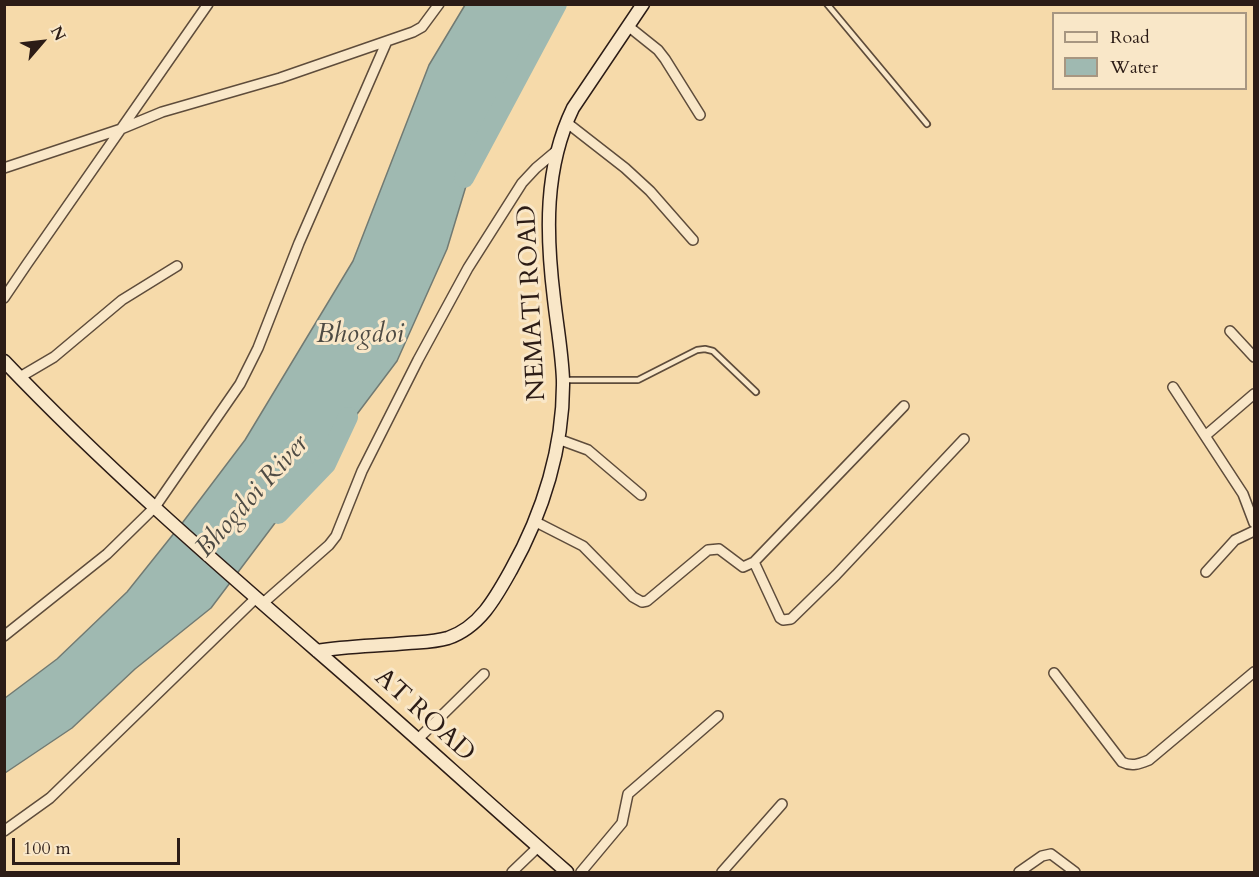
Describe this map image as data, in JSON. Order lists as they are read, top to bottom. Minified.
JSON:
{"streets":{"street":["NEMATI ROAD","AT ROAD"]},"crossings":[["NEMATI ROAD","AT ROAD"]],"water":["Bhogdoi","Bhogdoi River"],"legend":["Road","Water"],"scale_bar":"100 m","north":"top right"}
